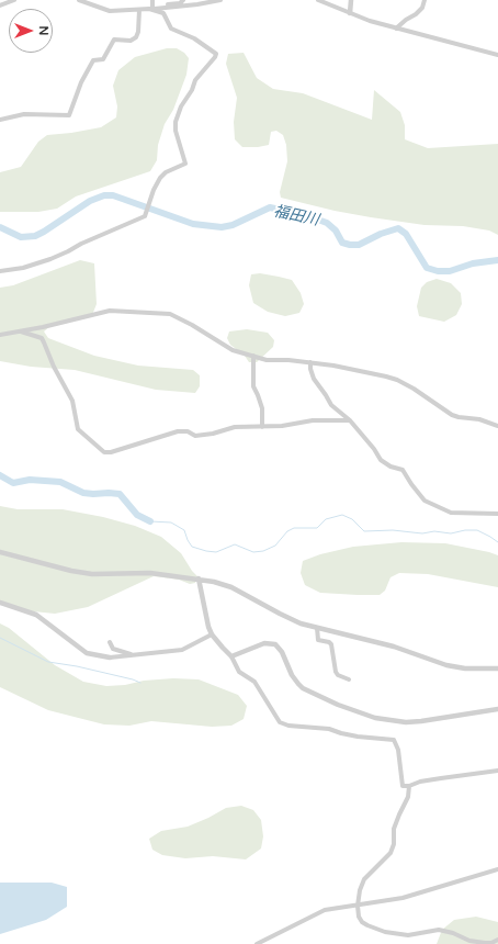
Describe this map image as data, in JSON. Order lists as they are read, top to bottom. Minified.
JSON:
{"water":["福田川"],"north":"right"}
